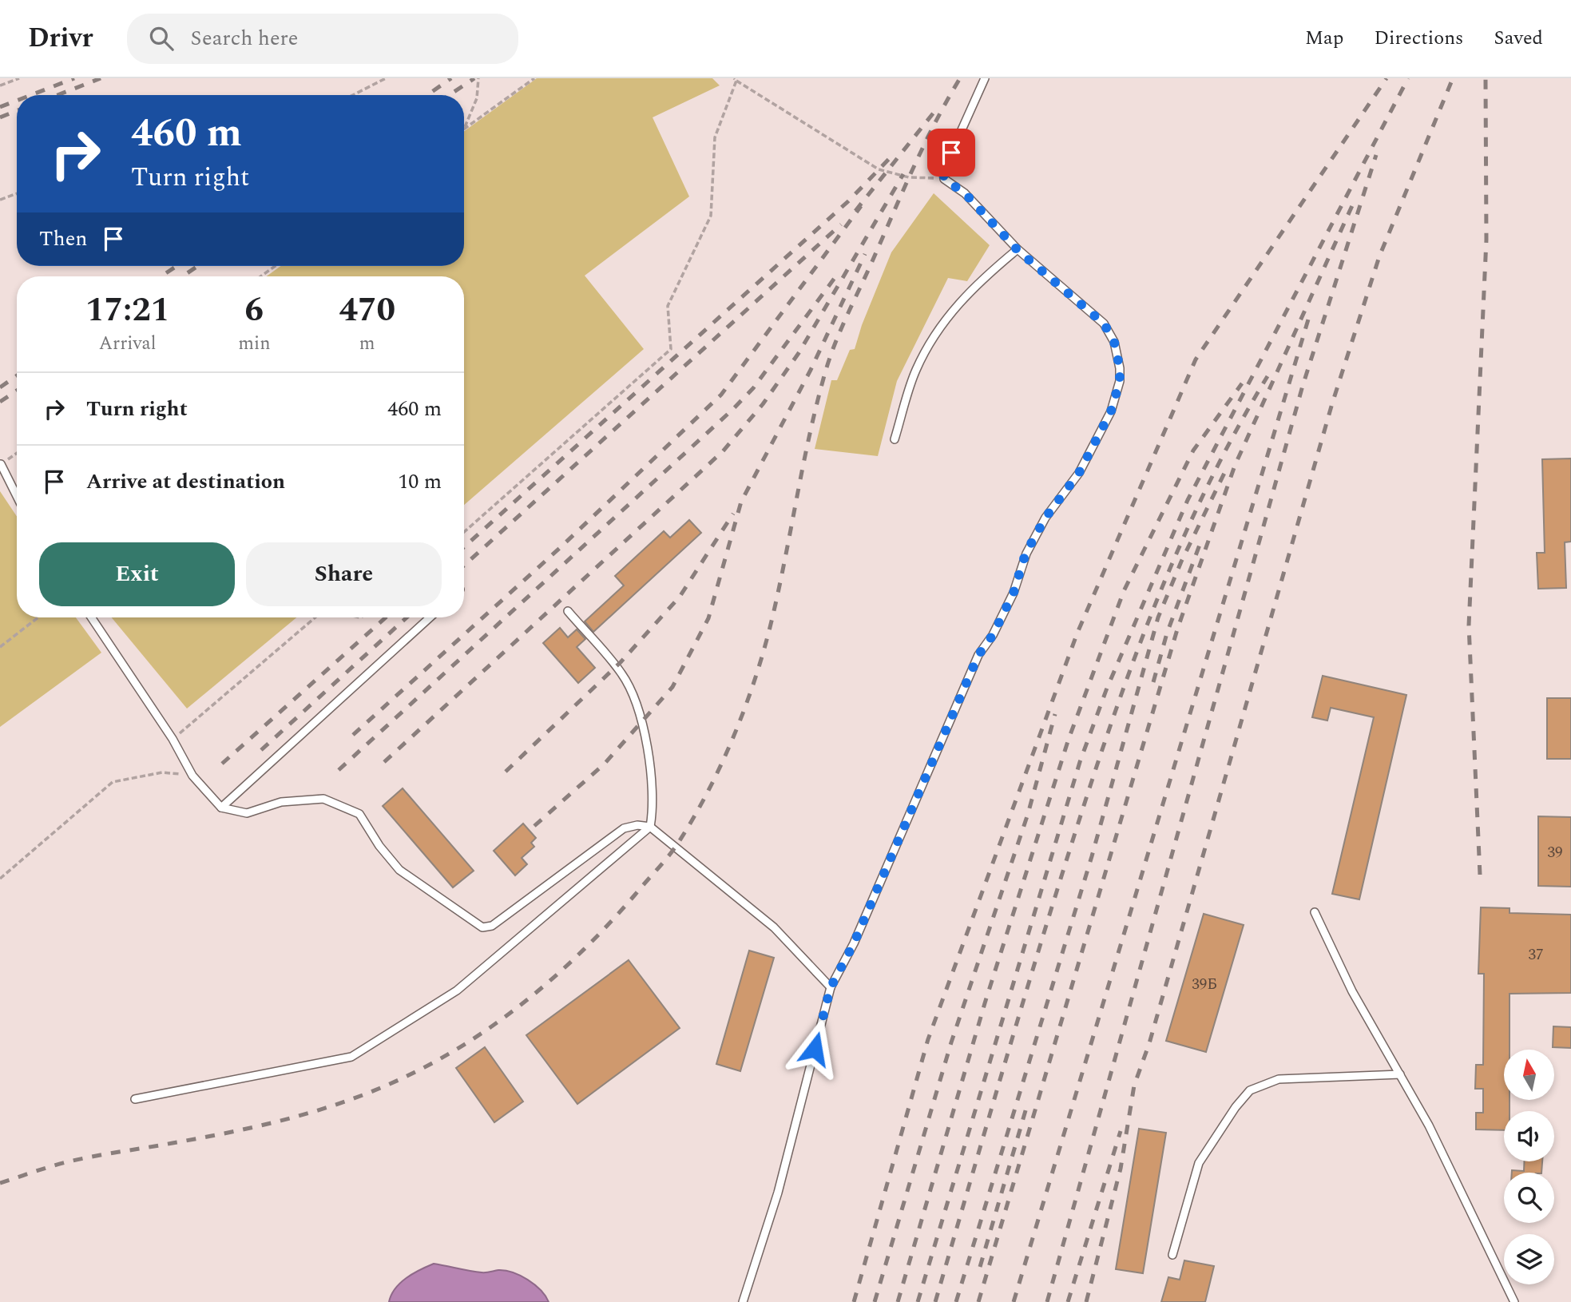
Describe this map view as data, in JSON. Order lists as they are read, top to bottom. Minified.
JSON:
{"house_numbers":["39","37","39Б"],"north":"top","page":{"header":"Drivr","search":"Search here","nav":["Map","Directions","Saved"],"turn":["460 m","Turn right"],"then":"Then","eta":["17:21","Arrival","6","min","470","m"],"list":[{"name":"Turn right","value":"460 m"},{"name":"Arrive at destination","value":"10 m"}],"buttons":["Exit","Share"]}}
